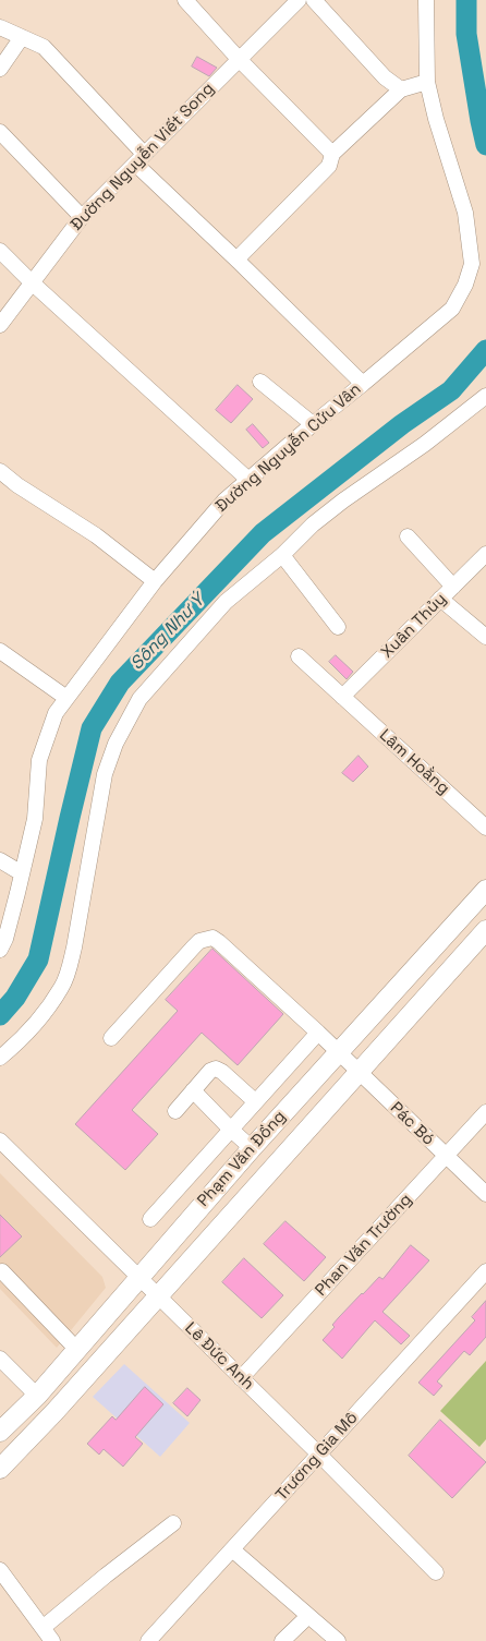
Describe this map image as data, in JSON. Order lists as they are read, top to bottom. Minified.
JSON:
{"streets":{"main road":["Phạm Văn Đồng"],"street":["Đường Nguyễn Viết Song","Đường Nguyễn Cửu Vân","Xuân Thủy","Lâm Hoằng","Pác Bó","Phan Văn Trường","Lê Đức Anh","Trương Gia Mô"]},"crossings":[["Xuân Thủy","Lâm Hoằng"],["Pác Bó","Phạm Văn Đồng"],["Pác Bó","Phan Văn Trường"],["Phạm Văn Đồng","Lê Đức Anh"],["Phan Văn Trường","Lê Đức Anh"],["Lê Đức Anh","Trương Gia Mô"]],"water":["Sông Như Ý"]}
